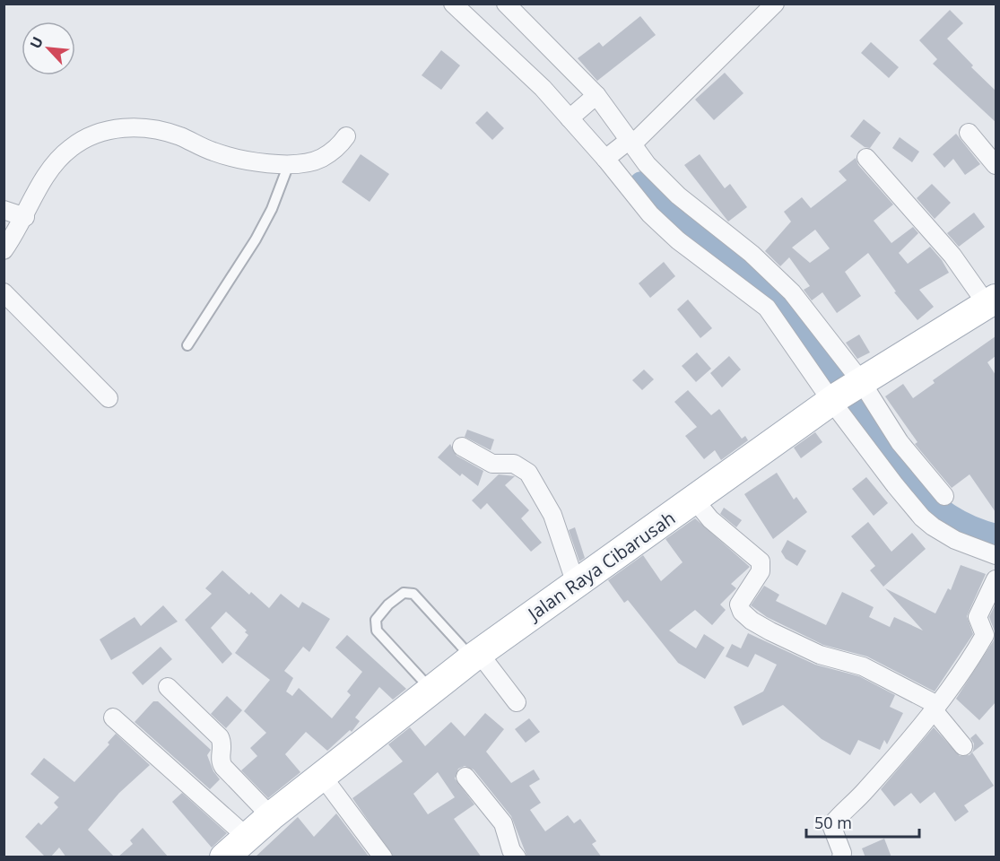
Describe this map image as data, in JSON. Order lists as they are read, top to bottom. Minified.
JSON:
{"streets":{"main road":["Jalan Raya Cibarusah"]},"scale_bar":"50 m","north":"top left"}
